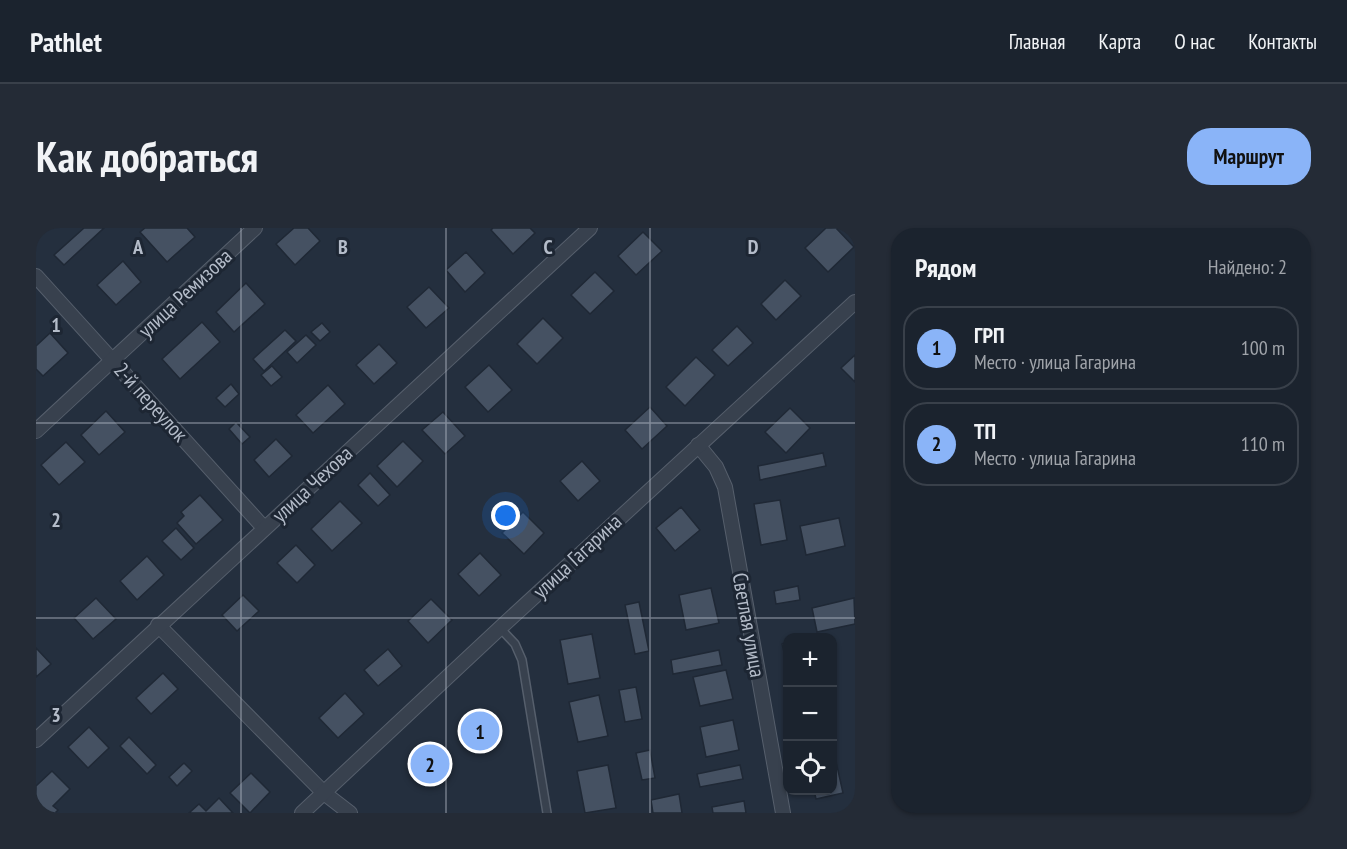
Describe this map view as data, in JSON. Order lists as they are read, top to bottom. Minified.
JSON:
{"streets":{"street":["улица Ремизова","2-й переулок","улица Чехова","улица Гагарина","Светлая улица"]},"crossings":[["улица Ремизова","2-й переулок"],["2-й переулок","улица Чехова"],["улица Гагарина","Светлая улица"]],"page":{"header":"Pathlet","nav":["Главная","Карта","О нас","Контакты"],"buttons":"Маршрут","title":"Как добраться","heading":["Рядом","Найдено: 2"],"list":[{"mark":"1","name":"ГРП","note":"Место · улица Гагарина","value":"100 m"},{"mark":"2","name":"ТП","note":"Место · улица Гагарина","value":"110 m"}],"map_buttons":["+","−"],"pins":["1","2"]},"grid":{"columns":["A","B","C","D"],"rows":["1","2","3"]}}
